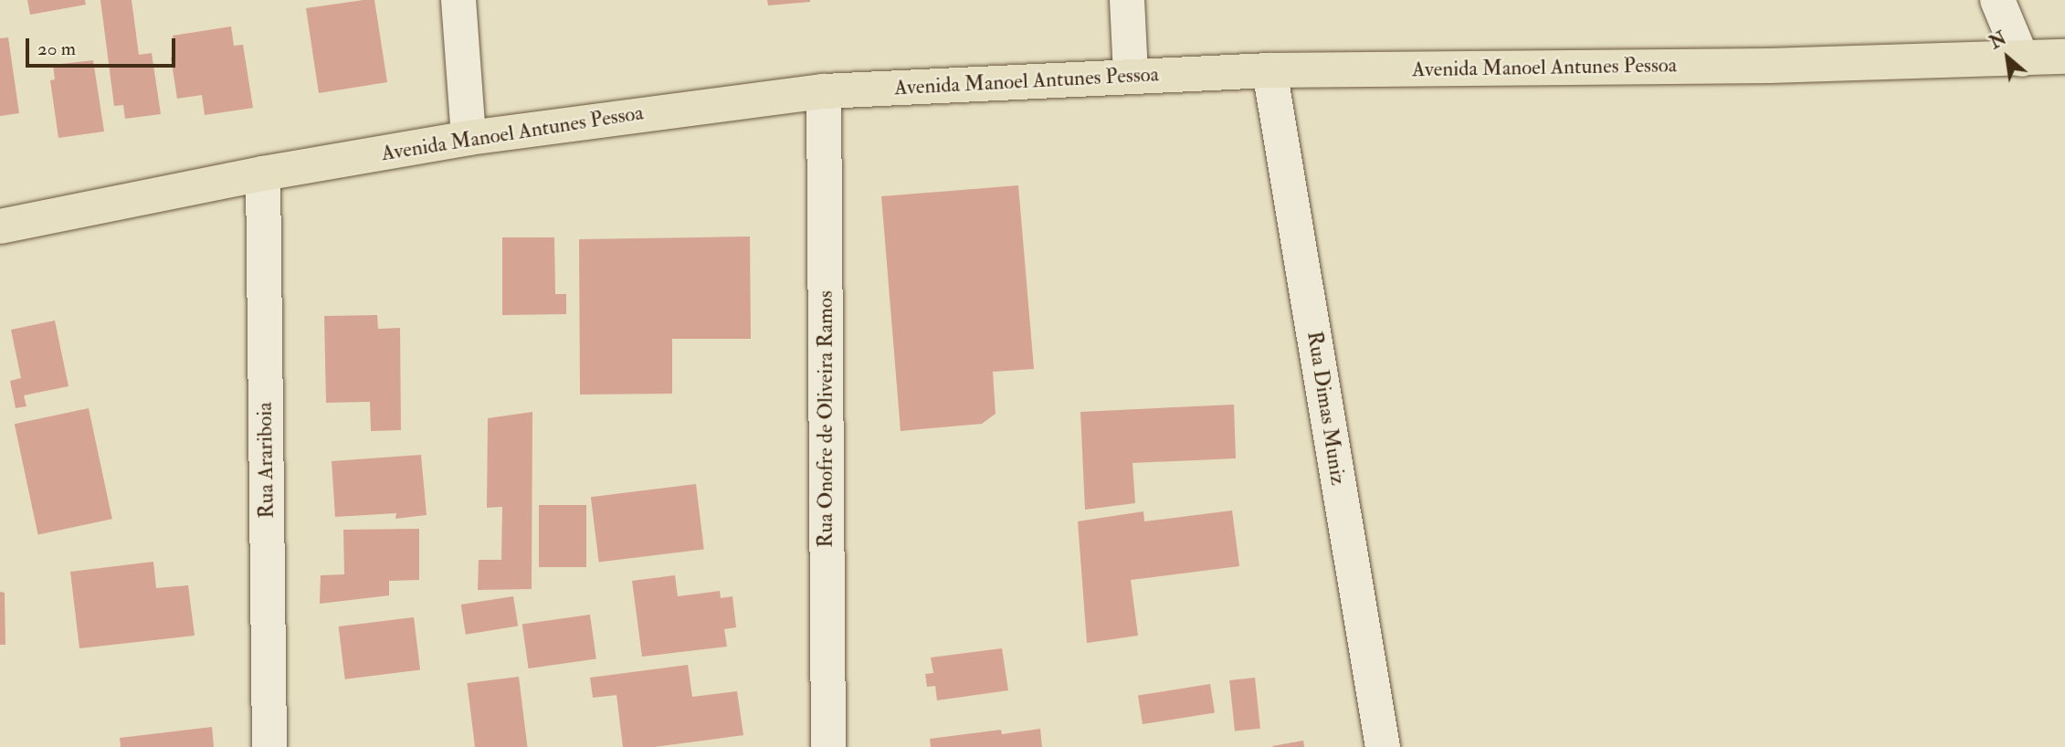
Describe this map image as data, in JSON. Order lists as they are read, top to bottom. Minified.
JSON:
{"streets":{"main road":["Avenida Manoel Antunes Pessoa"],"street":["Rua Dimas Muniz","Rua Onofre de Oliveira Ramos","Rua Arariboia"]},"crossings":[["Avenida Manoel Antunes Pessoa","Rua Dimas Muniz"],["Avenida Manoel Antunes Pessoa","Rua Onofre de Oliveira Ramos"],["Avenida Manoel Antunes Pessoa","Rua Arariboia"]],"scale_bar":"20 m","north":"top left"}
